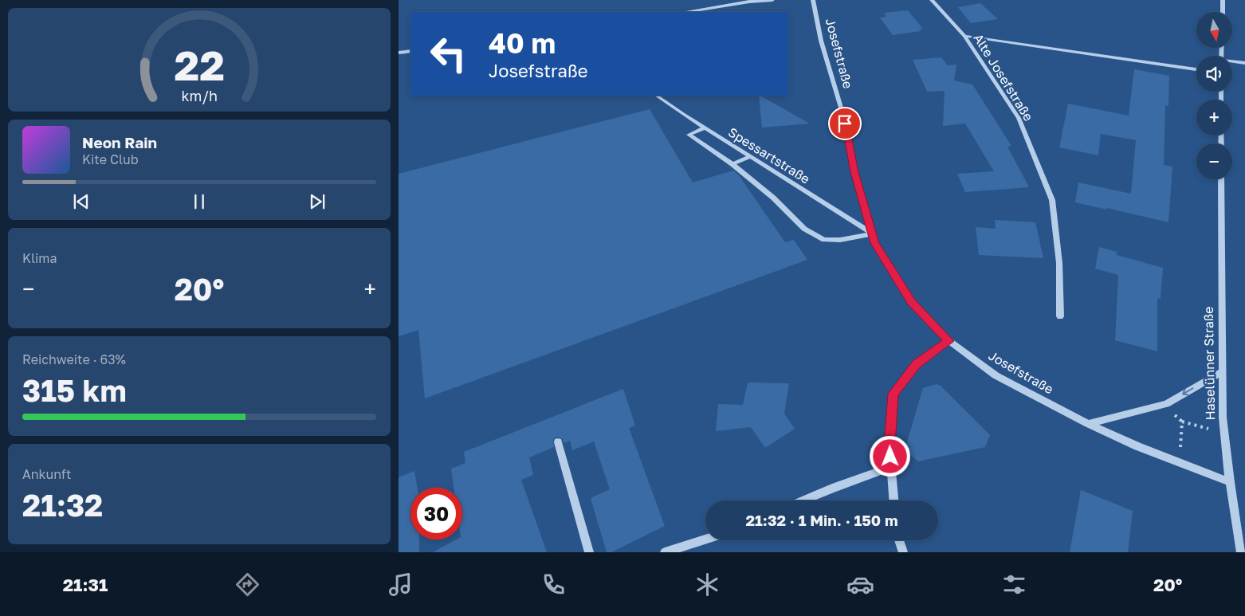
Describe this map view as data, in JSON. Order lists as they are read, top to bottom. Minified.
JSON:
{"streets":{"street":["Josefstraße","Alte Josefstraße","Spessartstraße","Haselünner Straße"]},"crossings":[["Josefstraße","Spessartstraße"],["Josefstraße","Haselünner Straße"]],"north":"bottom","page":{"map_buttons":["+","−"],"turn":["40 m","Josefstraße"],"song":["Neon Rain","Kite Club"],"tile":["Klima",["Reichweite · 63%","315 km"],["Ankunft","21:32"]],"heat":["−","20°","+"],"limit":"30","trip":"21:32 · 1 Min. · 150 m","tabs":["21:31","20°"],"gauge":["22","km/h"]}}
